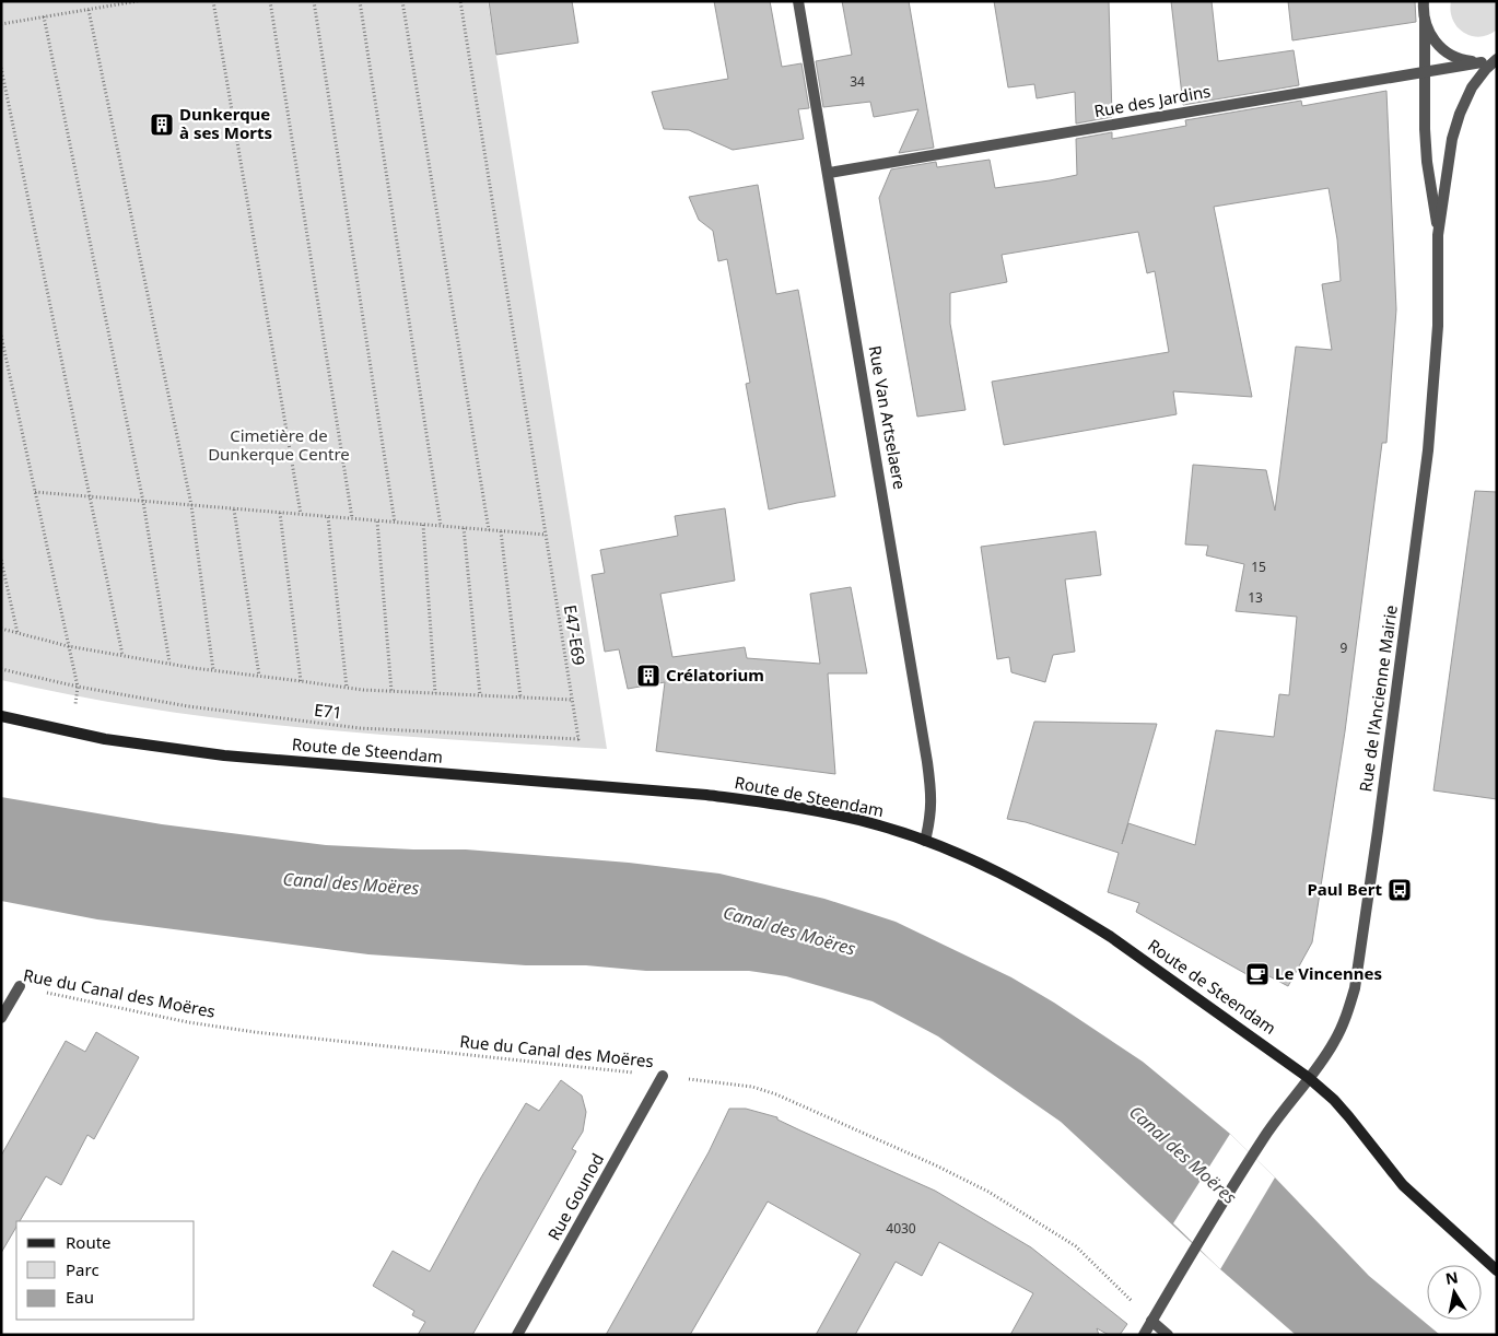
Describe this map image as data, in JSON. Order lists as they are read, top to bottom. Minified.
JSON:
{"streets":{"street":["Rue des Jardins","Rue Van Artselaere","Rue de l'Ancienne Mairie","Route de Steendam","Rue Gounod"],"path":["E47-E69","E71","Rue du Canal des Moëres"]},"crossings":[["Rue des Jardins","Rue Van Artselaere"],["Rue des Jardins","Rue de l'Ancienne Mairie"],["Rue Van Artselaere","Route de Steendam"],["E47-E69","E71"],["Rue de l'Ancienne Mairie","Route de Steendam"],["Rue de l'Ancienne Mairie","Rue du Canal des Moëres"],["Rue du Canal des Moëres","Rue Gounod"]],"water":["Canal des Moëres"],"parks":["Cimetière de Dunkerque Centre"],"places":{"building":["Dunkerque à ses Morts","Crélatorium"],"bus stop":["Paul Bert"],"cafe":["Le Vincennes"]},"house_numbers":["34","15","13","9","4030"],"legend":["Route","Parc","Eau"],"north":"top"}
